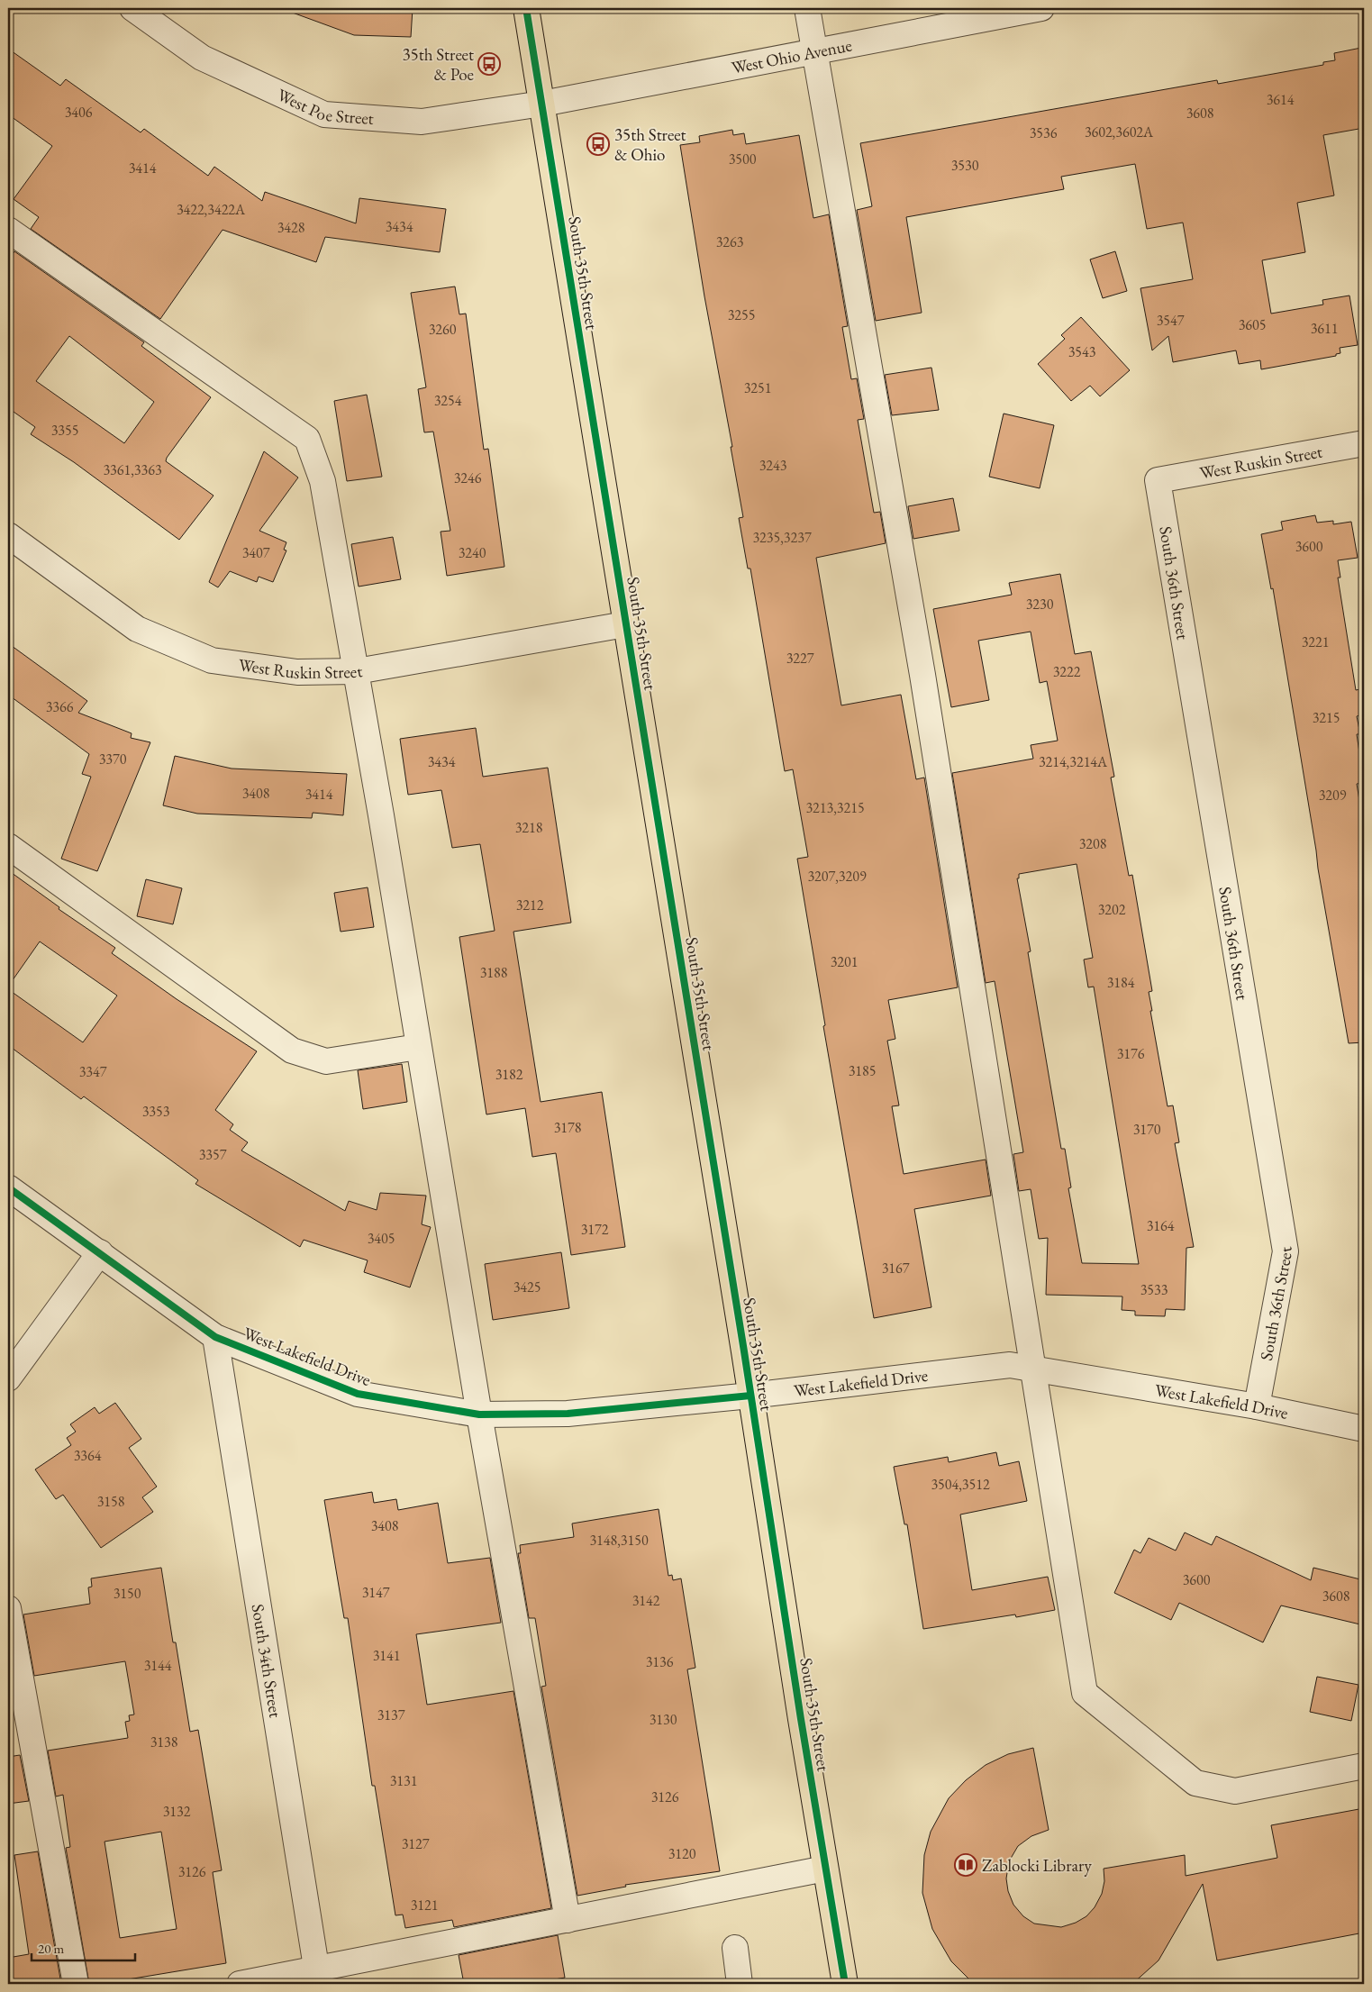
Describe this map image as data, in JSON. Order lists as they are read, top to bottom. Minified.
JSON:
{"streets":{"main road":["South 35th Street"],"street":["West Ohio Avenue","West Poe Street","West Ruskin Street","South 36th Street","West Lakefield Drive","South 34th Street"]},"crossings":[["West Ohio Avenue","West Poe Street"],["West Ohio Avenue","South 35th Street"],["West Poe Street","South 35th Street"],["South 35th Street","West Ruskin Street"],["South 35th Street","West Lakefield Drive"],["West Ruskin Street","South 36th Street"],["South 36th Street","West Lakefield Drive"],["West Lakefield Drive","South 34th Street"]],"places":{"bus stop":["35th Street & Poe","35th Street & Ohio"],"library":["Zablocki Library"]},"house_numbers":["3614","3406","3608","3602,3602A","3536","3500","3530","3414","3422,3422A","3434","3428","3263","3255","3547","3605","3611","3260","3543","3251","3254","3355","3243","3361,3363","3246","3235,3237","3600","3407","3240","3230","3221","3227","3222","3366","3215","3370","3434","3214,3214A","3408","3414","3209","3213,3215","3218","3208","3207,3209","3212","3202","3201","3188","3184","3176","3185","3347","3182","3353","3178","3170","3357","3164","3172","3405","3167","3425","3533","3364","3504,3512","3158","3408","3148,3150","3600","3147","3150","3608","3142","3141","3136","3144","3137","3130","3138","3131","3126","3132","3127","3120","3126","3121"],"scale_bar":"20 m"}
